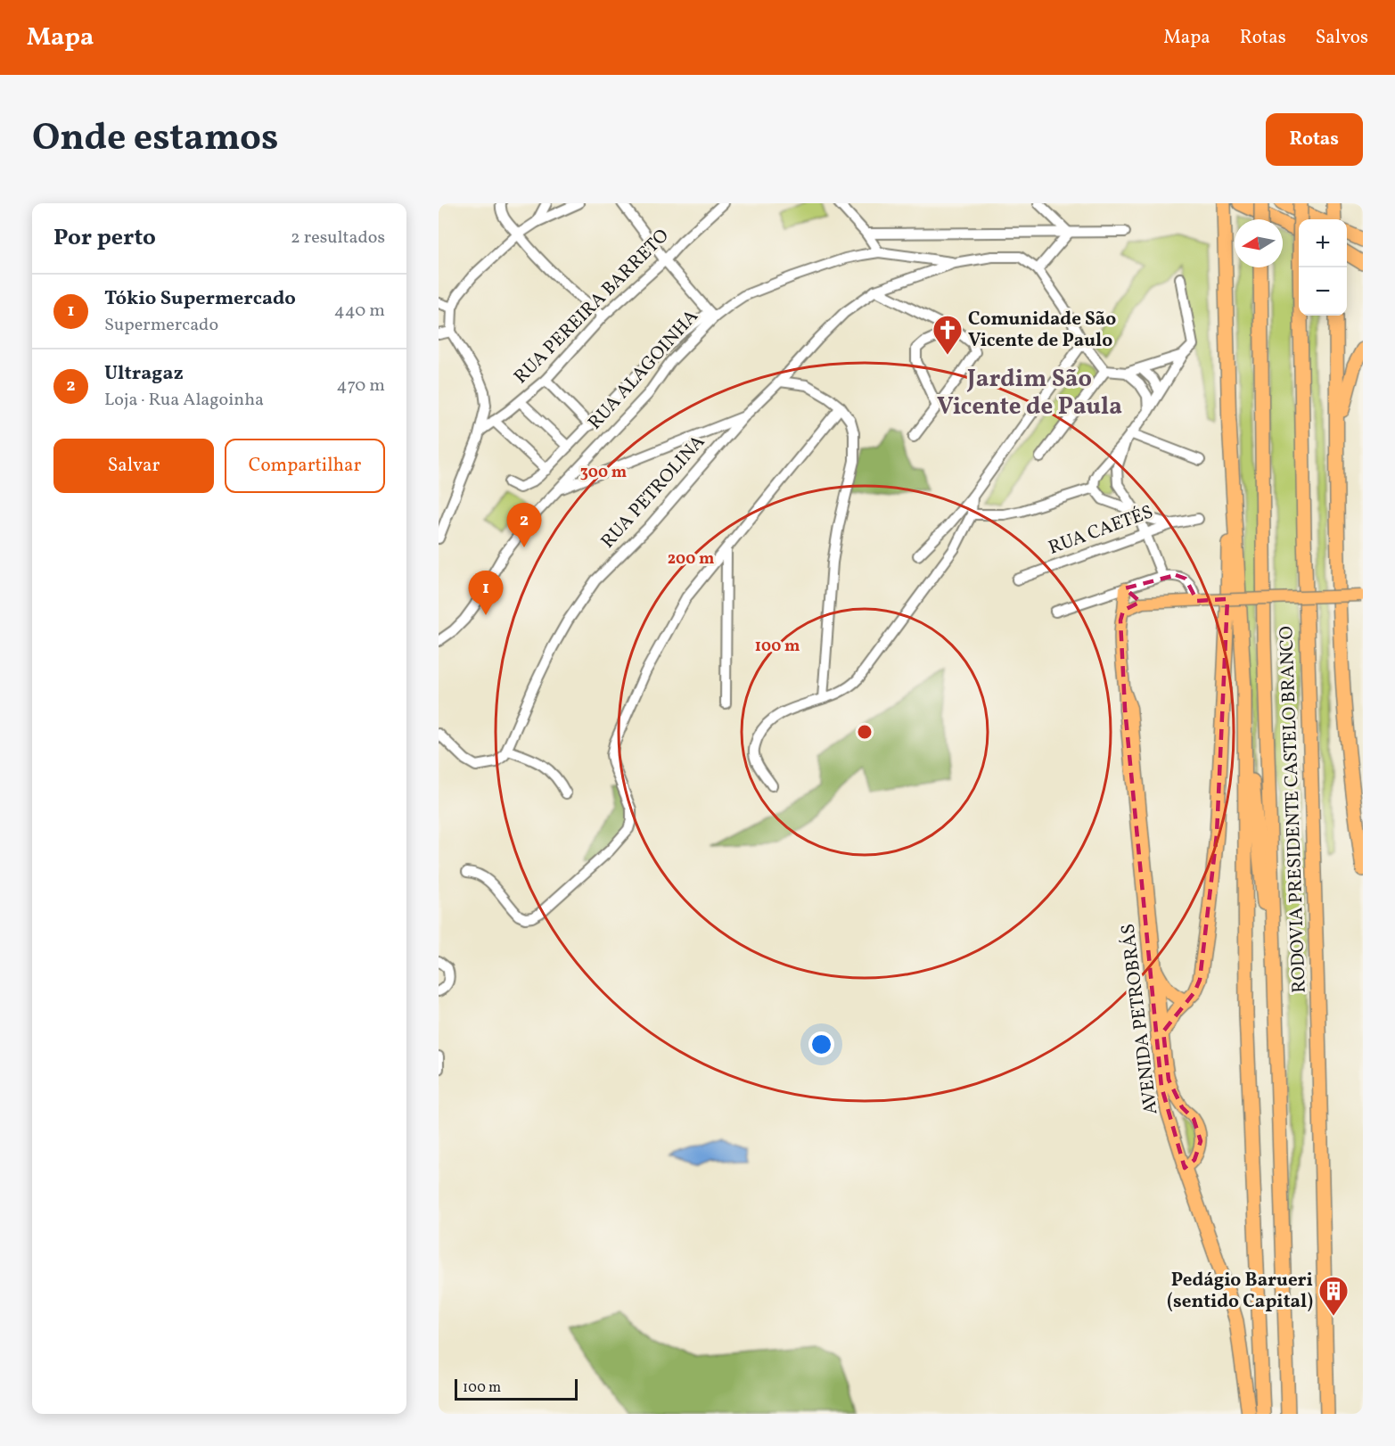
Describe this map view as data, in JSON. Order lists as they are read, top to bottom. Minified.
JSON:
{"streets":{"highway":["RODOVIA PRESIDENTE CASTELO BRANCO"],"main road":["AVENIDA PETROBRÁS"],"street":["RUA PEREIRA BARRETO","RUA ALAGOINHA","RUA PETROLINA","RUA CAETÉS"]},"crossings":[["RUA ALAGOINHA","RUA PETROLINA"]],"districts":["Jardim São Vicente de Paula"],"places":{"church":["Comunidade São Vicente de Paulo"],"building":["Pedágio Barueri (sentido Capital)"]},"scale_bar":"100 m","north":"left","page":{"header":"Mapa","nav":["Mapa","Rotas","Salvos"],"title":"Onde estamos","buttons":["Rotas",["Salvar","Compartilhar"]],"heading":["Por perto","2 resultados"],"map_buttons":["+","−"],"list":[{"mark":"1","name":"Tókio Supermercado","note":"Supermercado","value":"440 m"},{"mark":"2","name":"Ultragaz","note":"Loja · Rua Alagoinha","value":"470 m"}],"pins":["2","1"],"scale":"100 m"},"rings":["300 m","200 m","100 m"]}
